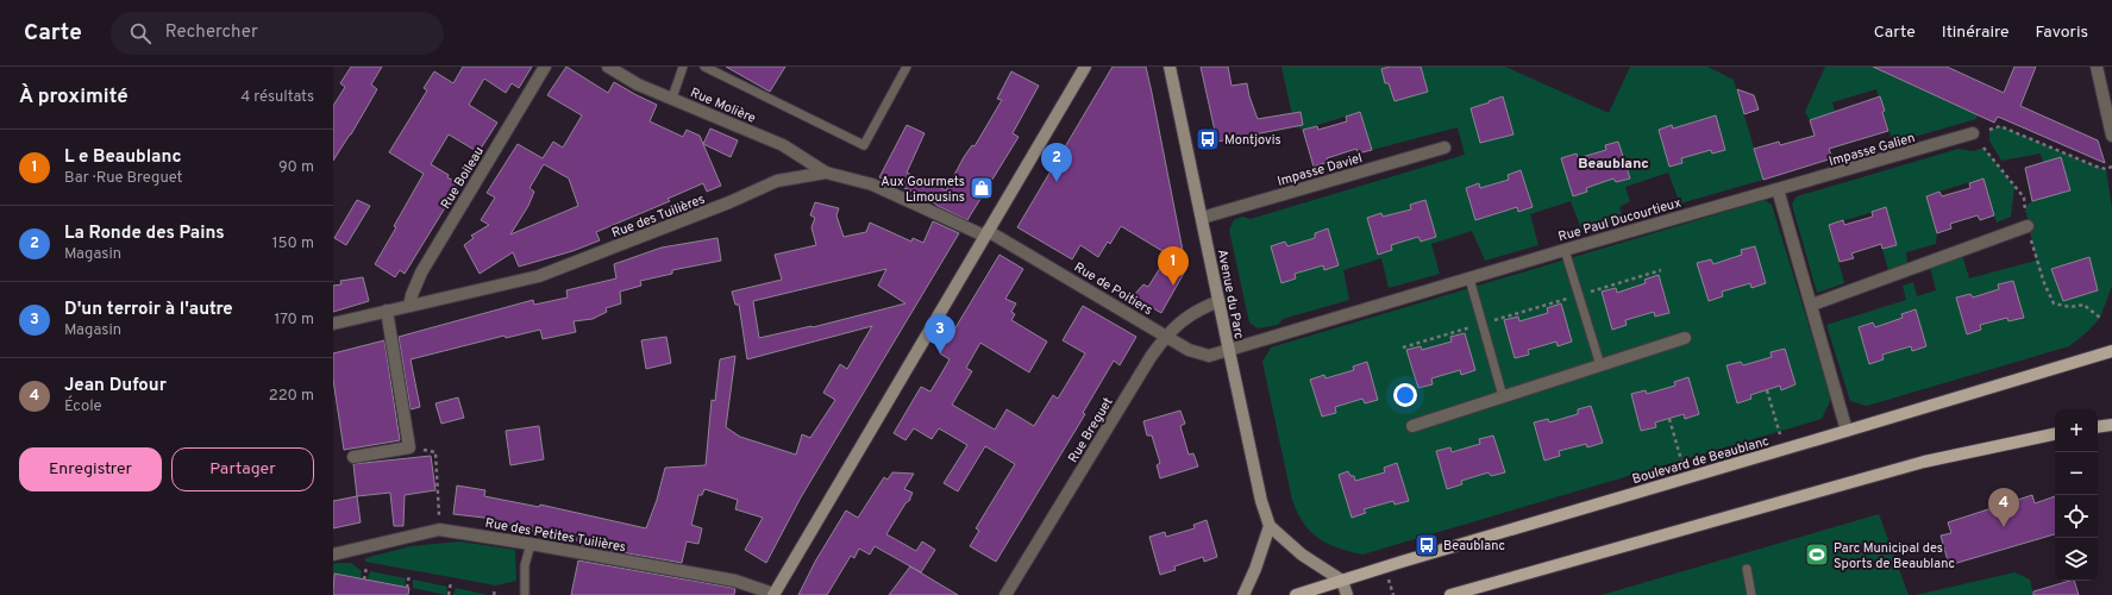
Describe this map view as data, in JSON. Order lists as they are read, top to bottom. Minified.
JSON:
{"streets":{"main road":["Avenue du Parc","Boulevard de Beaublanc"],"street":["Rue Molière","Impasse Galien","Impasse Daviel","Rue Boileau","Rue des Tuilières","Rue Paul Ducourtieux","Rue de Poitiers","Rue Breguet","Rue des Petites Tuilières"]},"crossings":[["Rue Molière","Rue des Tuilières"],["Impasse Galien","Rue Paul Ducourtieux"],["Impasse Daviel","Avenue du Parc"],["Rue Boileau","Rue des Tuilières"],["Rue des Tuilières","Rue de Poitiers"],["Rue Paul Ducourtieux","Rue de Poitiers"],["Rue Paul Ducourtieux","Avenue du Parc"],["Rue de Poitiers","Avenue du Parc"],["Rue de Poitiers","Rue Breguet"],["Avenue du Parc","Rue Breguet"]],"districts":["Beaublanc"],"places":{"bus stop":["Montjovis","Beaublanc"],"shop":["Aux Gourmets Limousins"],"sports":["Parc Municipal des Sports de Beaublanc"]},"page":{"header":"Carte","search":"Rechercher","nav":["Carte","Itinéraire","Favoris"],"heading":["À proximité","4 résultats"],"list":[{"mark":"1","name":"L e Beaublanc","note":"Bar · Rue Breguet","value":"90 m"},{"mark":"2","name":"La Ronde des Pains","note":"Magasin","value":"150 m"},{"mark":"3","name":"D'un terroir à l'autre","note":"Magasin","value":"170 m"},{"mark":"4","name":"Jean Dufour","note":"École","value":"220 m"}],"pins":["2","1","3","4"],"map_buttons":["+","−"],"buttons":["Enregistrer","Partager"]}}
